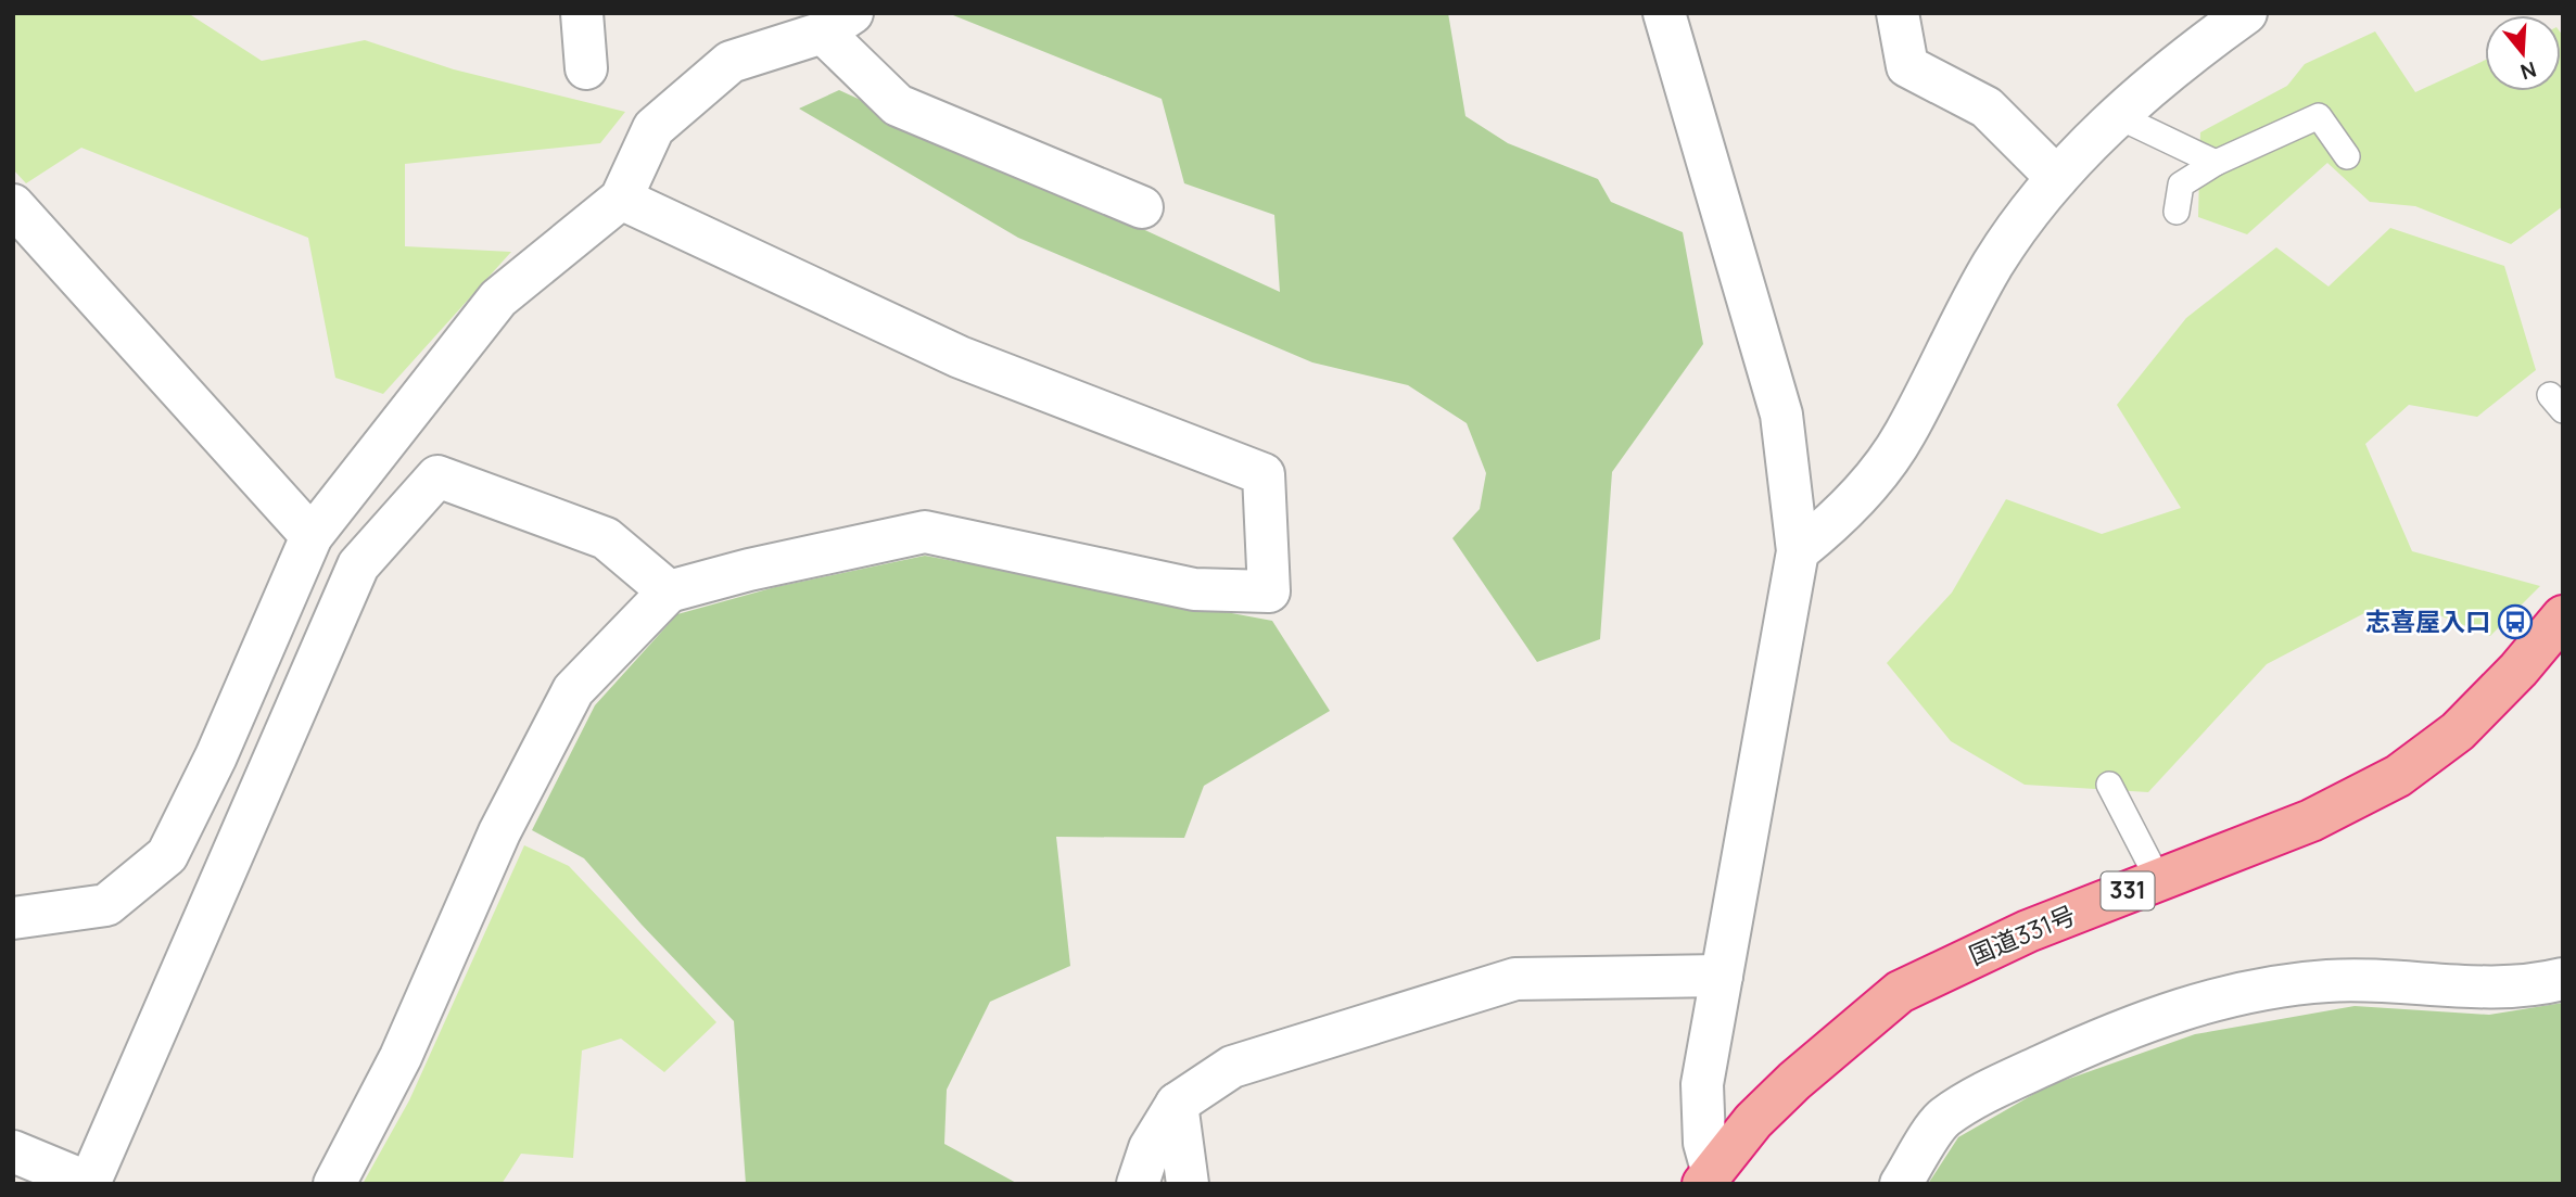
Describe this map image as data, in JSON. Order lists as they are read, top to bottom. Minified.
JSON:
{"streets":{"highway":["331","国道331号"]},"places":{"bus stop":["志喜屋入口"]},"north":"bottom"}
